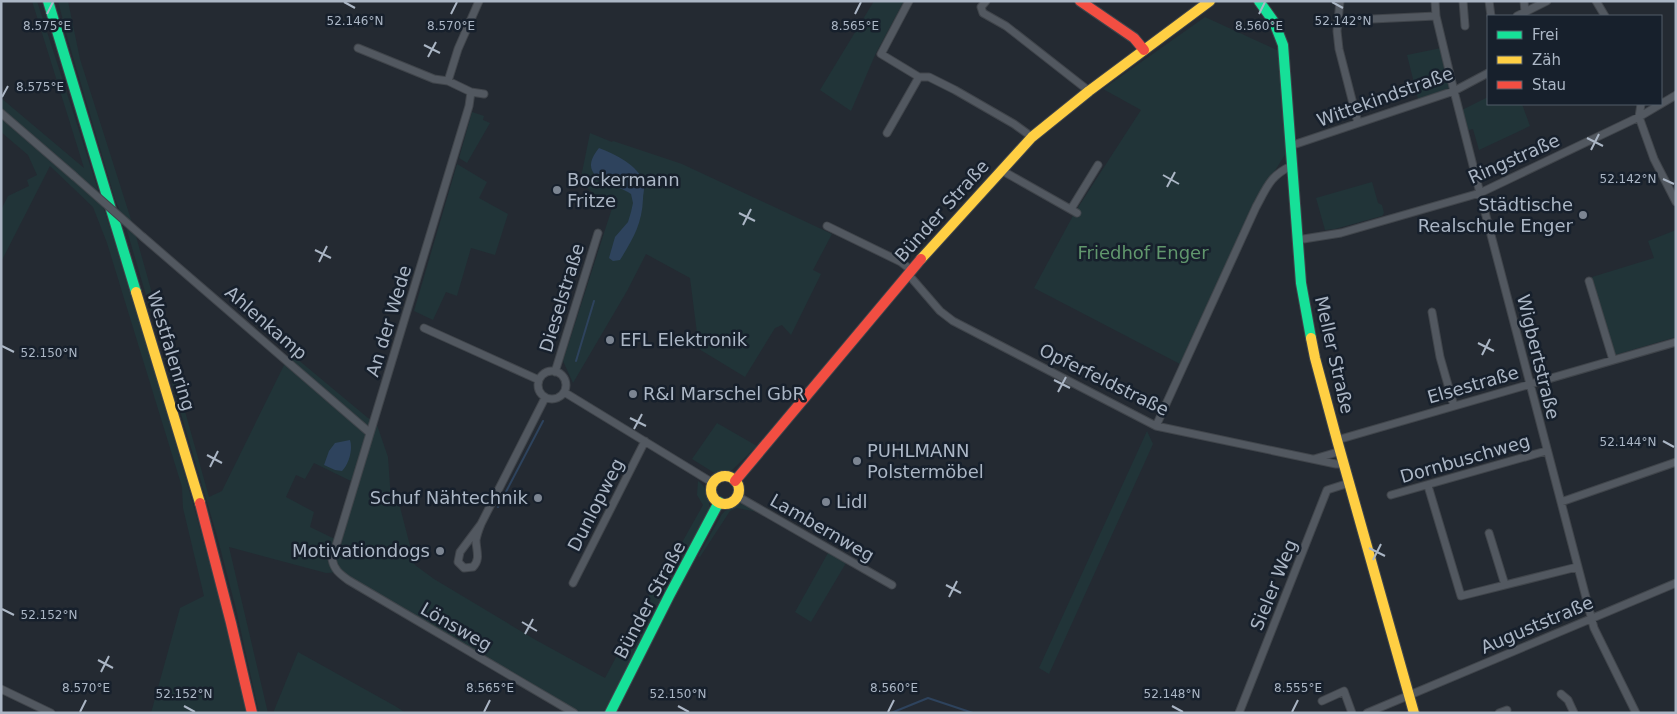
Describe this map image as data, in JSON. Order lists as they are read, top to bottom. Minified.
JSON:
{"streets":{"main road":["Bünder Straße","Westfalenring","Meller Straße"],"street":["Wittekindstraße","Ringstraße","Dieselstraße","An der Wede","Ahlenkamp","Wigbertstraße","Opferfeldstraße","Elsestraße","Dornbuschweg","Dunlopweg","Lambernweg","Sieler Weg","Auguststraße","Lönsweg"]},"crossings":[["Wittekindstraße","Meller Straße"],["Wittekindstraße","Wigbertstraße"],["Ringstraße","Meller Straße"],["Ringstraße","Wigbertstraße"],["Bünder Straße","Opferfeldstraße"],["Bünder Straße","Lambernweg"],["An der Wede","Ahlenkamp"],["An der Wede","Lönsweg"],["Meller Straße","Opferfeldstraße"],["Meller Straße","Elsestraße"],["Meller Straße","Sieler Weg"],["Meller Straße","Auguststraße"],["Wigbertstraße","Elsestraße"],["Wigbertstraße","Dornbuschweg"],["Wigbertstraße","Auguststraße"]],"parks":["Friedhof Enger"],"places":["Bockermann Fritze","Städtische Realschule Enger","EFL Elektronik","R&I Marschel GbR","PUHLMANN Polstermöbel","Schuf Nähtechnik","Lidl","Motivationdogs"],"legend":["Frei","Zäh","Stau"],"coordinates":["52.146°N","52.142°N","8.575°E","8.570°E","8.565°E","8.560°E","52.150°N","52.144°N","52.152°N","8.555°E","52.148°N"]}
